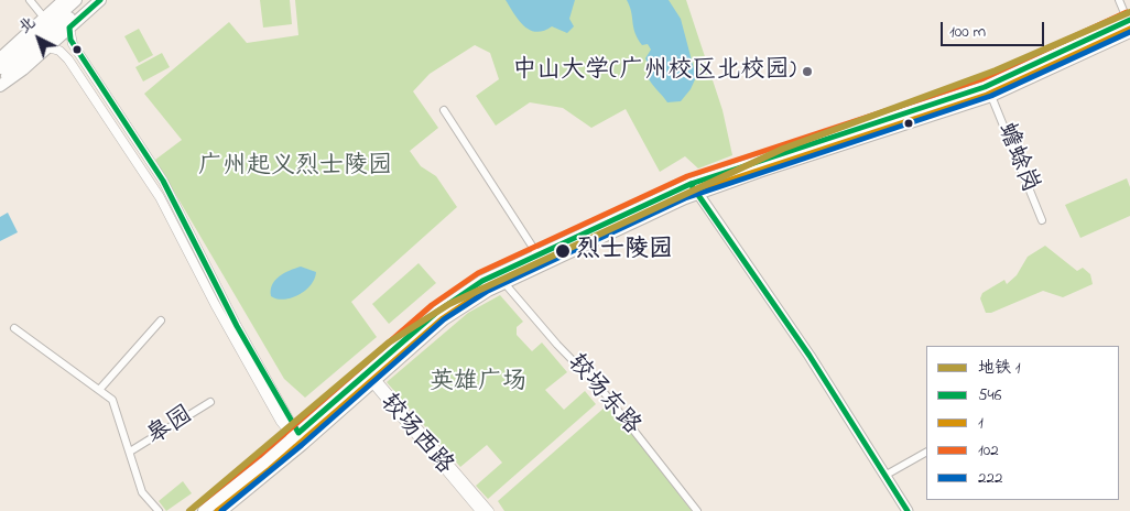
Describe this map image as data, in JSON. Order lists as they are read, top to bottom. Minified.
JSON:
{"streets":{"street":["蟾蜍岗","较场东路","皋园","较场西路"]},"parks":["广州起义烈士陵园","英雄广场"],"places":["中山大学(广州校区北校园)","烈士陵园"],"lines":["transit line 546","metro line 1","transit line 102","transit line 1","transit line 222"],"legend":["地铁 1","546","1","102","222"],"scale_bar":"100 m","north":"top left"}
